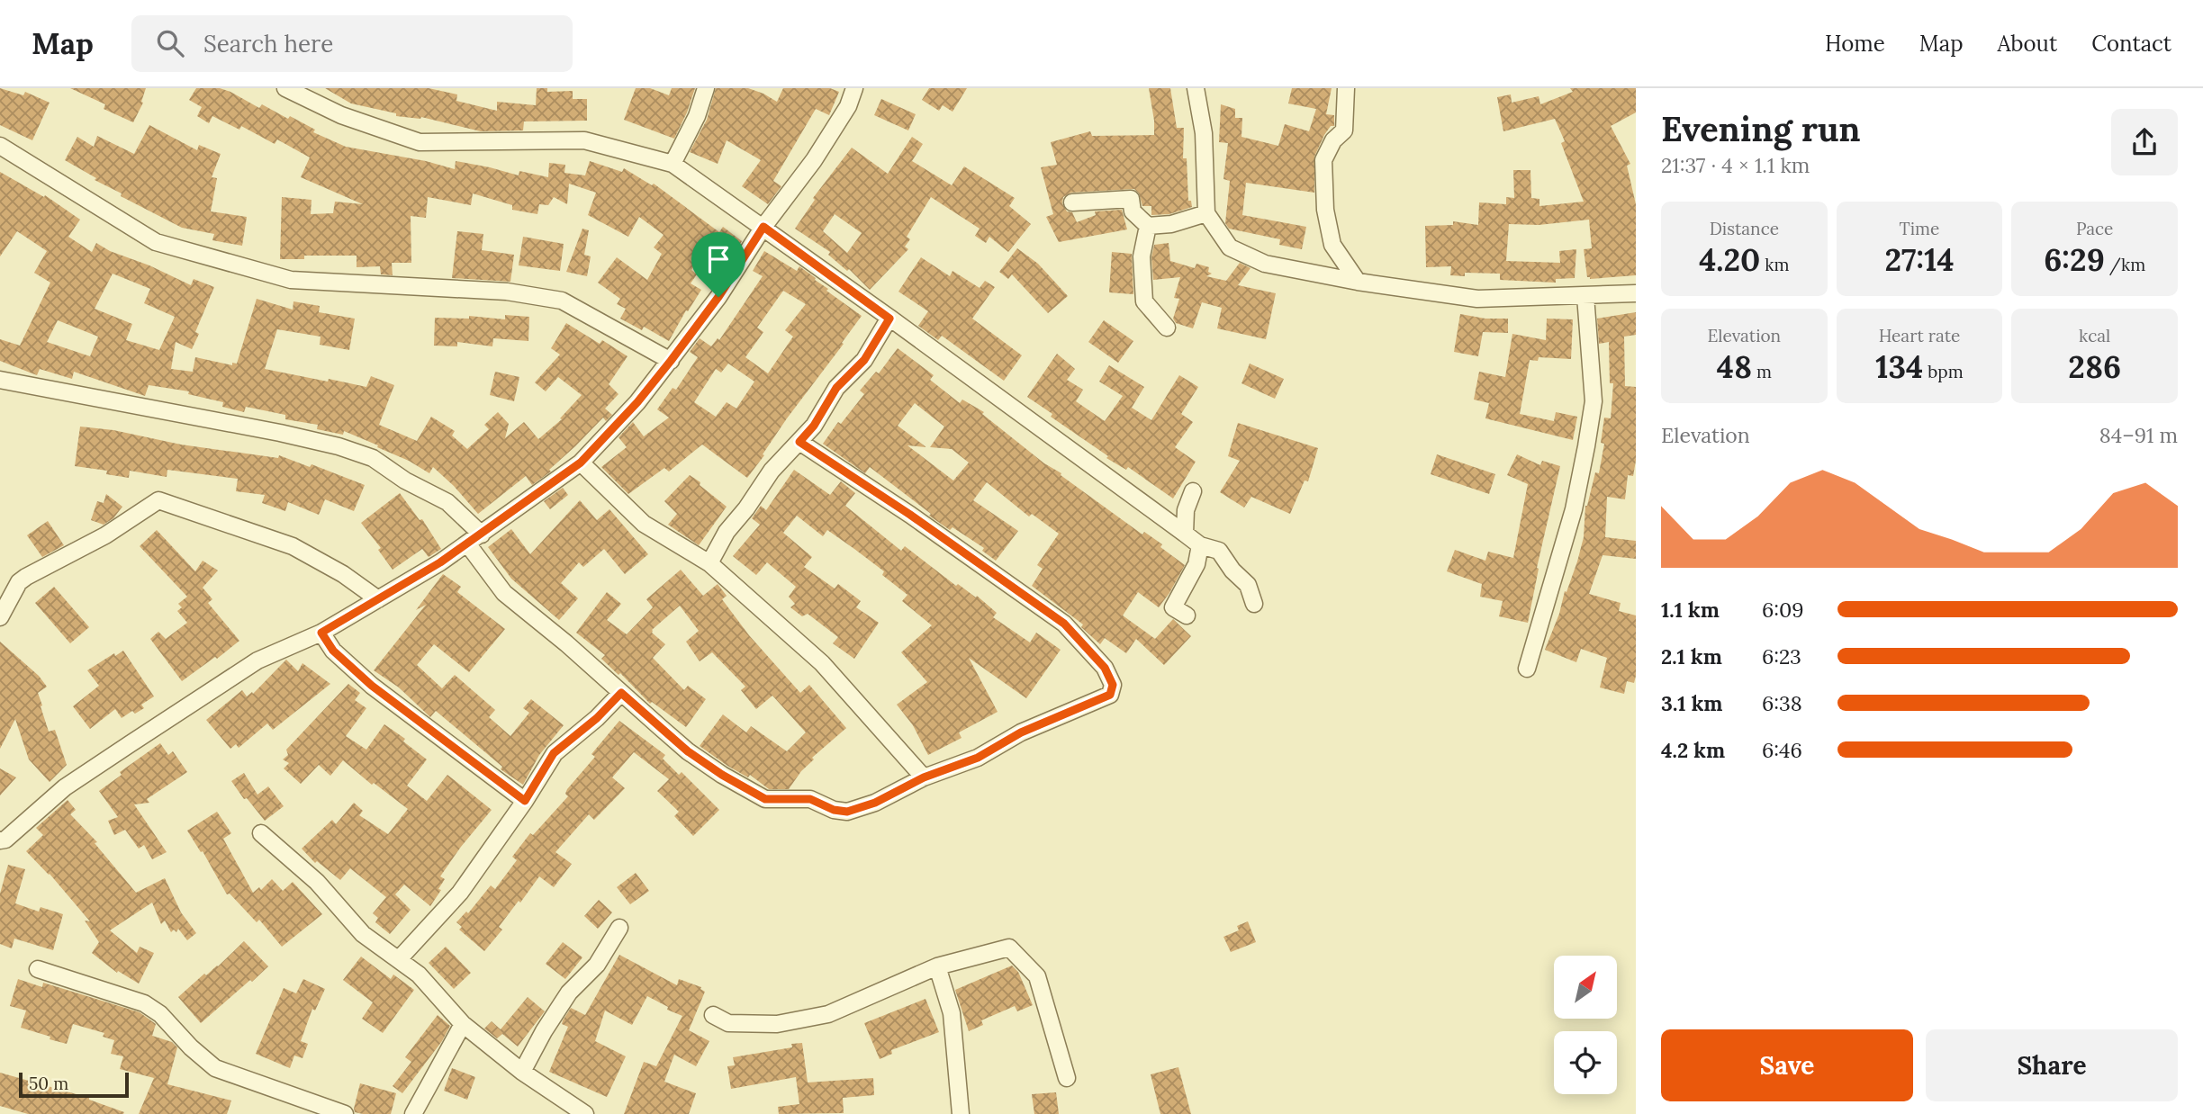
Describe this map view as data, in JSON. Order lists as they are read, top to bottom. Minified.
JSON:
{"scale_bar":"50 m","north":"top right","page":{"header":"Map","search":"Search here","nav":["Home","Map","About","Contact"],"heading":["Evening run","21:37 · 4 × 1.1 km"],"stats":[["Distance","4.20 km"],["Time","27:14"],["Pace","6:29 /km"],["Elevation","48 m"],["Heart rate","134 bpm"],["kcal","286"]],"chart":["Elevation","84–91 m"],"list":[{"name":"1.1 km","note":"6:09"},{"name":"2.1 km","note":"6:23"},{"name":"3.1 km","note":"6:38"},{"name":"4.2 km","note":"6:46"}],"buttons":["Save","Share"],"scale":"50 m"}}
